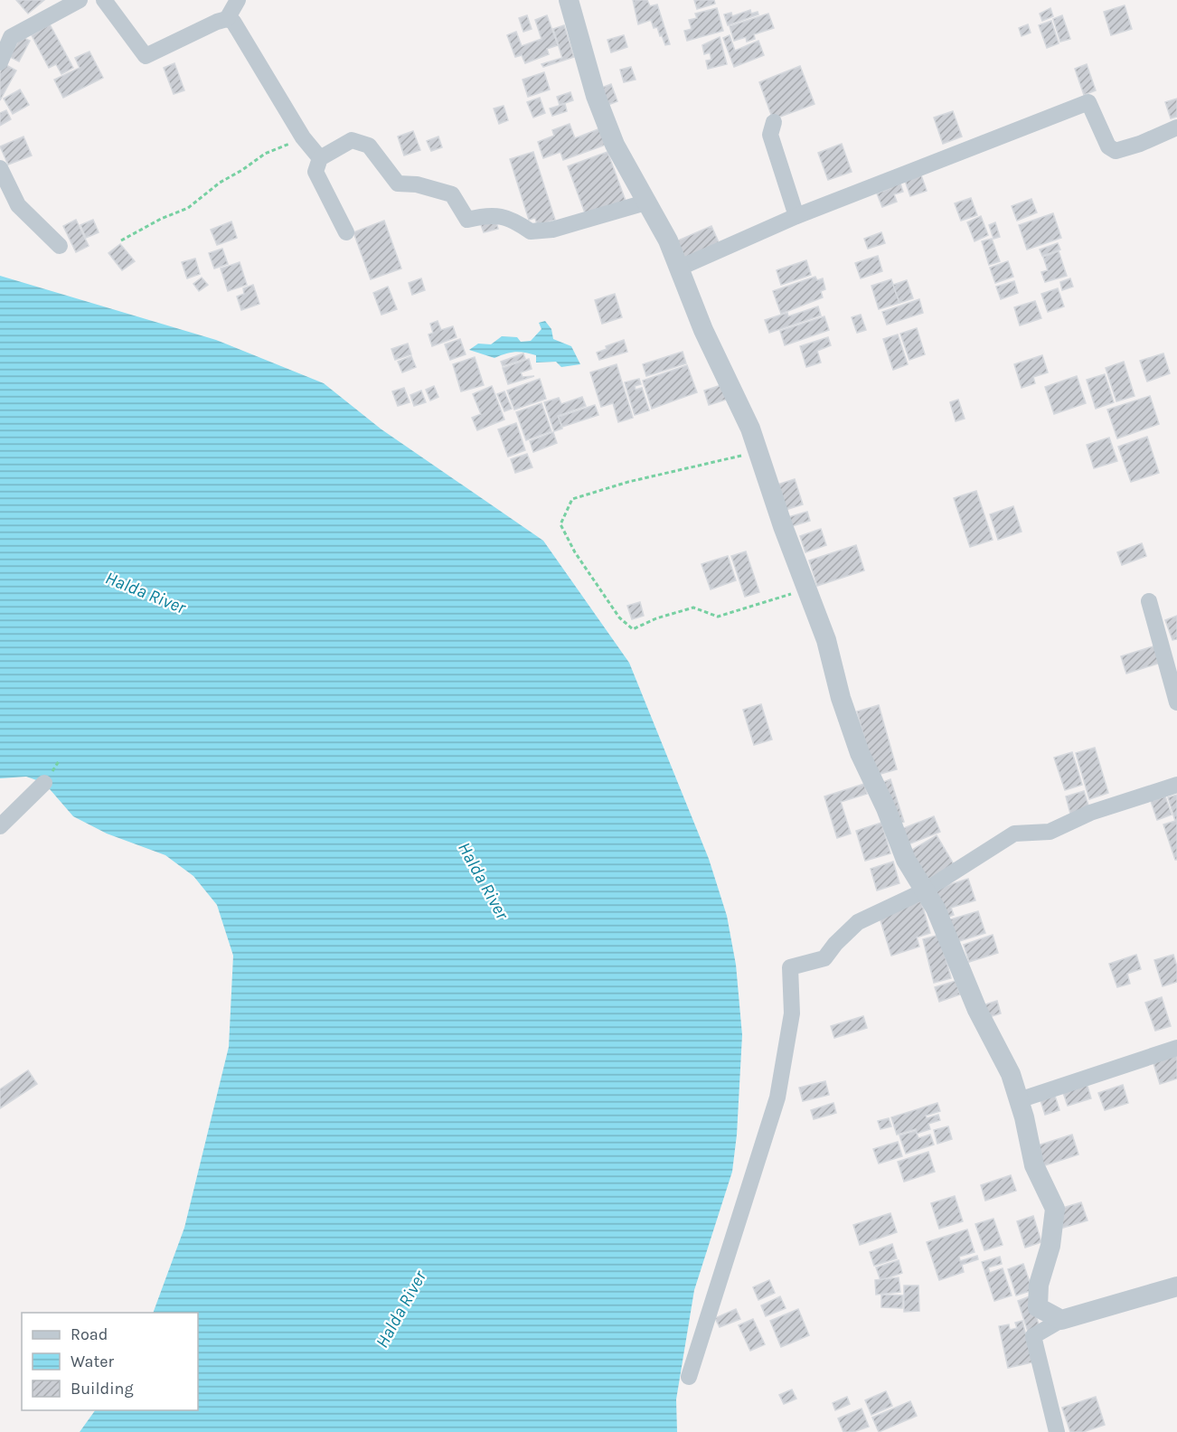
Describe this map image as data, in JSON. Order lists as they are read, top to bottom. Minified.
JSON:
{"water":["Halda River"],"legend":["Road","Water","Building"]}
